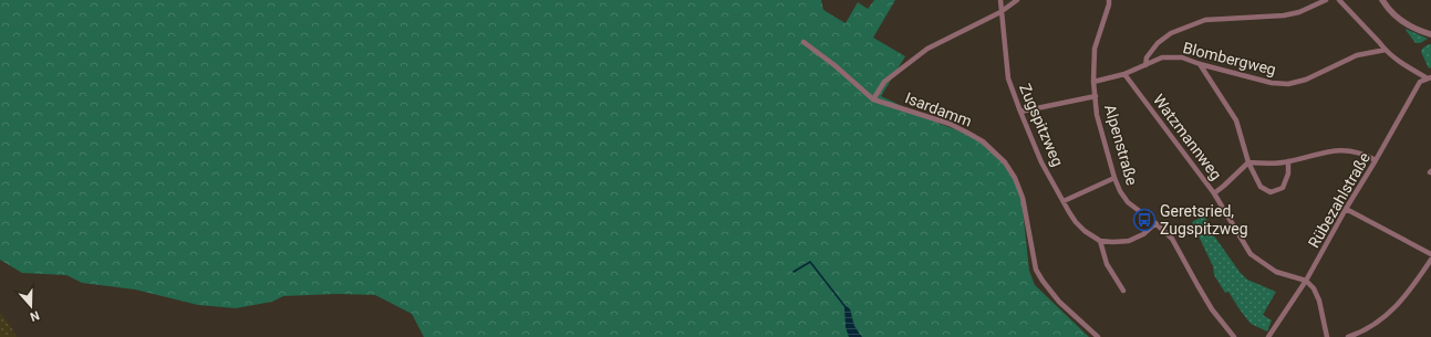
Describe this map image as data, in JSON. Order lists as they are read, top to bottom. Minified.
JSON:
{"streets":{"street":["Blombergweg","Isardamm","Zugspitzweg","Watzmannweg","Alpenstraße","Rübezahlstraße"]},"crossings":[["Blombergweg","Watzmannweg"],["Blombergweg","Alpenstraße"],["Watzmannweg","Rübezahlstraße"]],"places":{"bus stop":["Geretsried, Zugspitzweg"]},"north":"bottom"}
